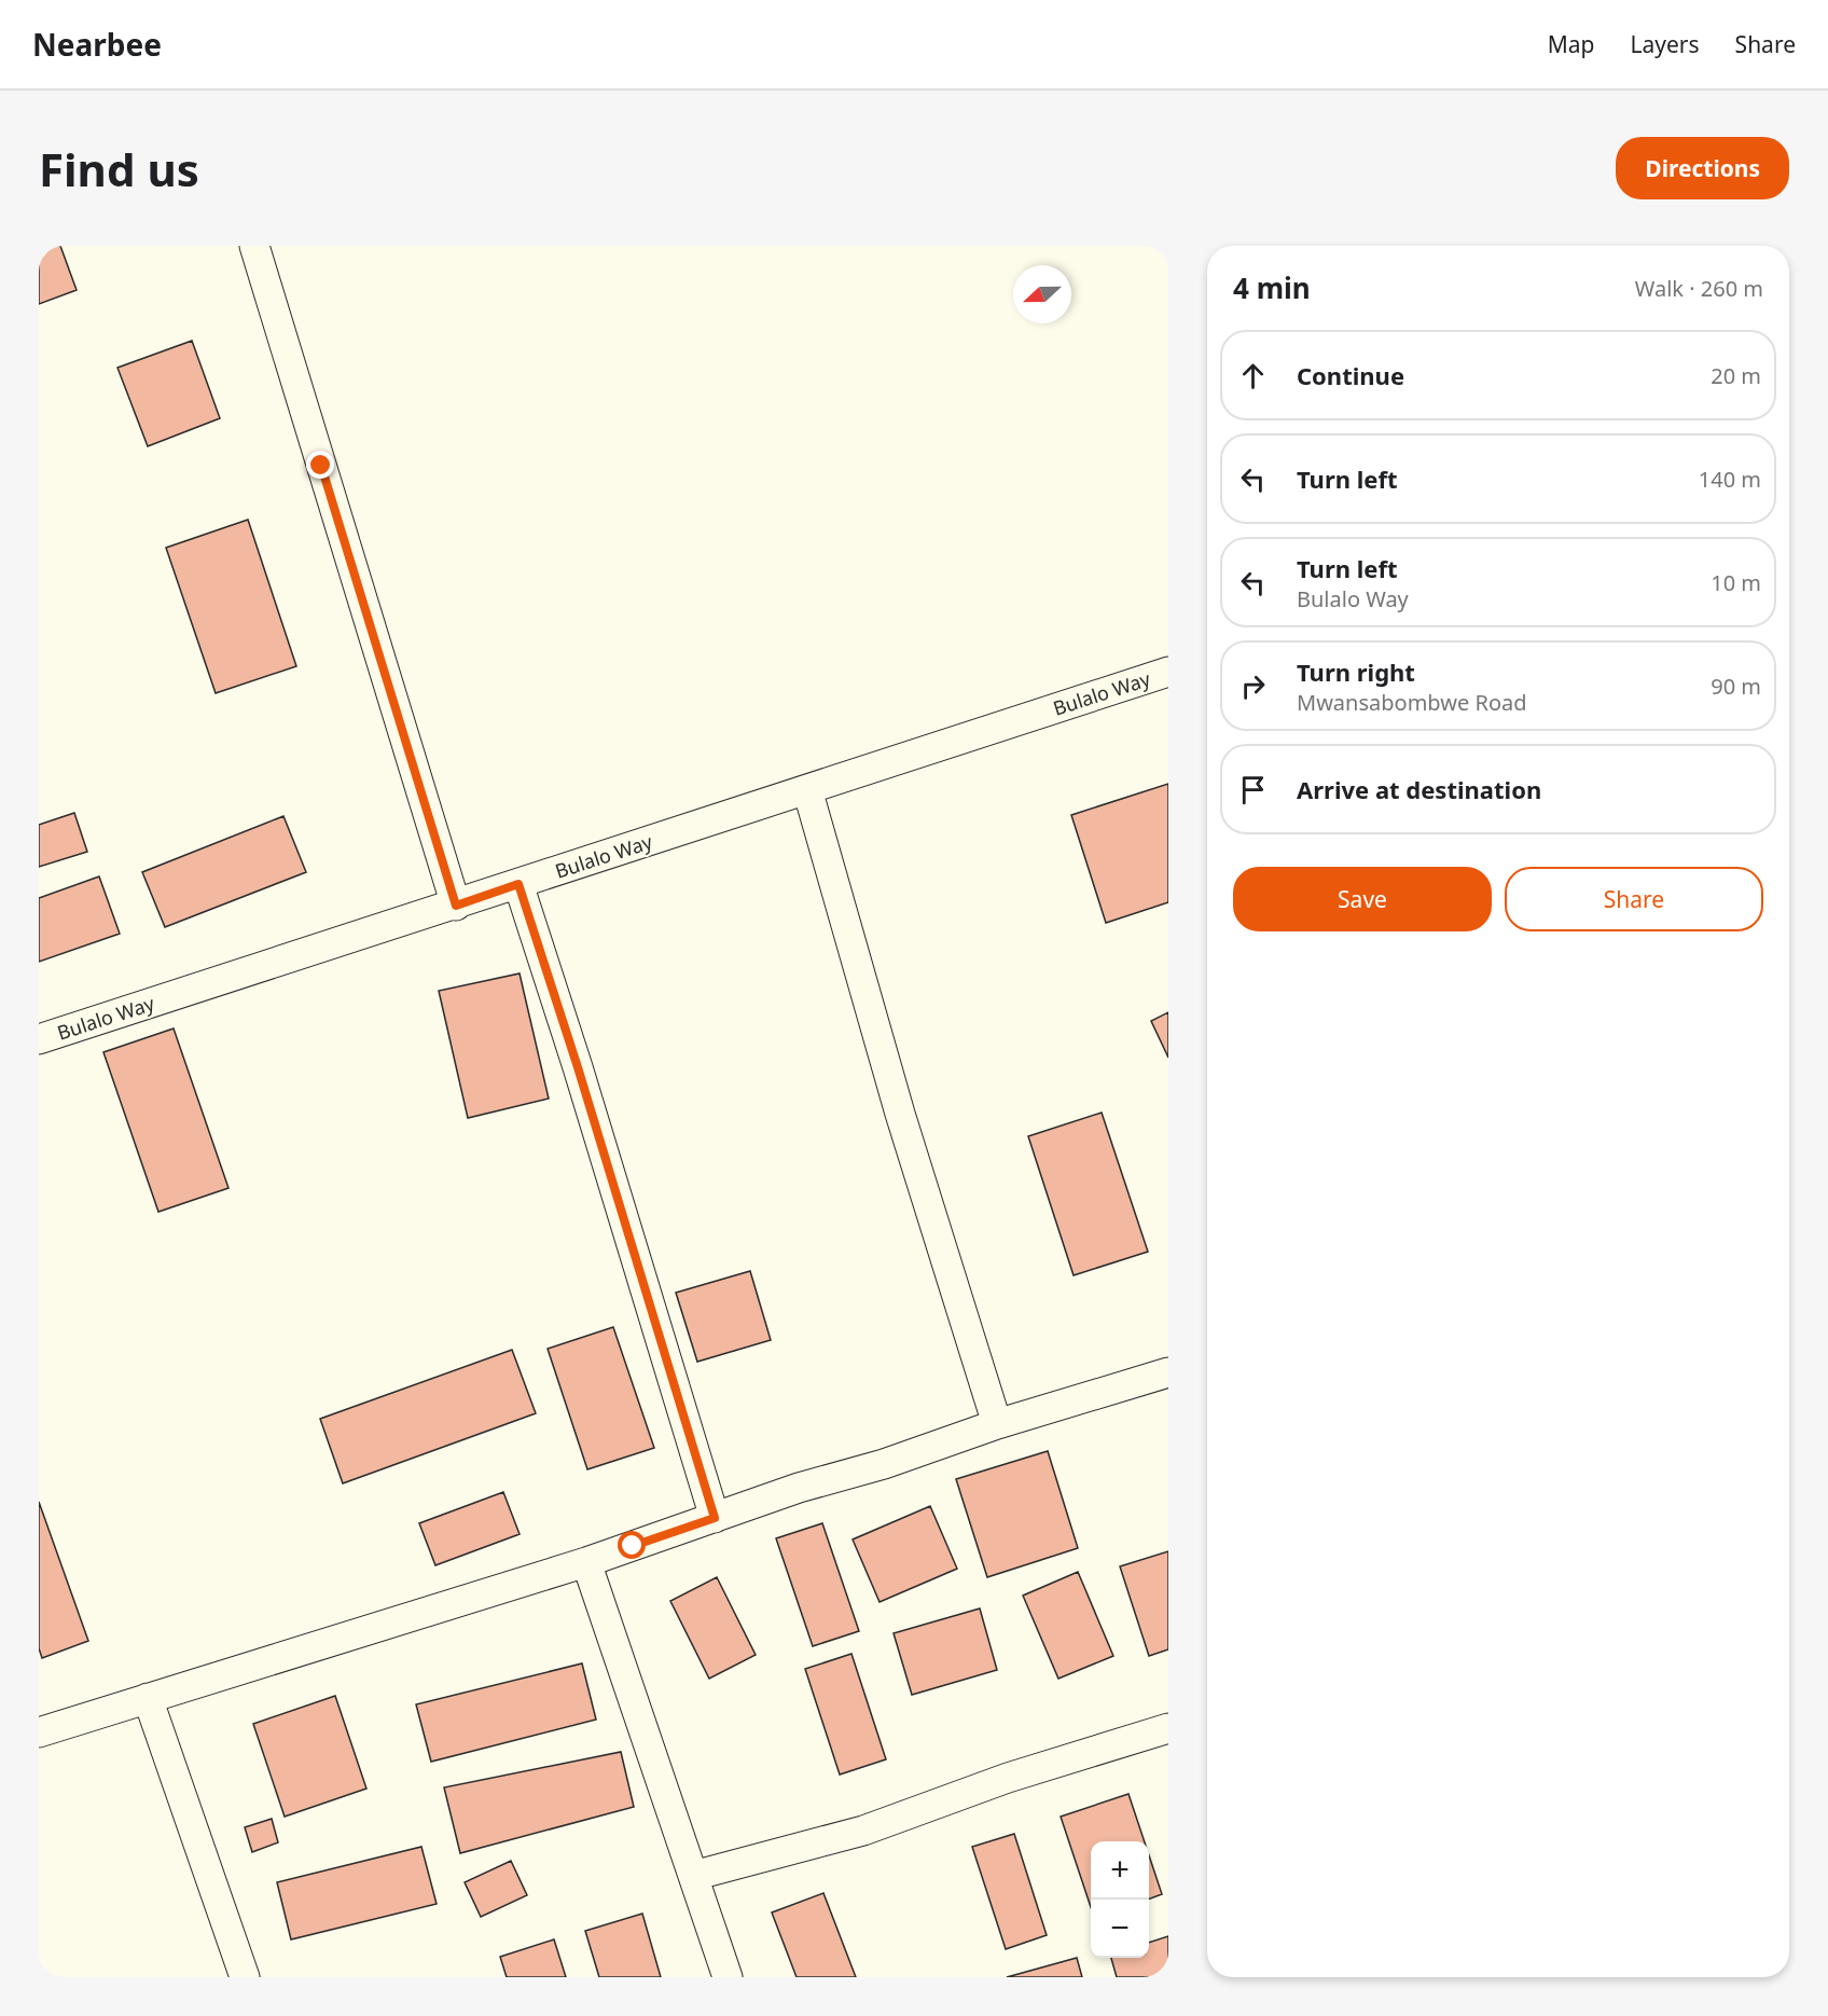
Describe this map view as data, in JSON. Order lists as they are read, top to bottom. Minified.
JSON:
{"streets":{"street":["Bulalo Way"]},"north":"left","page":{"header":"Nearbee","nav":["Map","Layers","Share"],"buttons":["Directions",["Save","Share"]],"title":"Find us","heading":["4 min","Walk · 260 m"],"list":[["Continue","20 m"],["Turn left","140 m"],["Turn left","Bulalo Way","10 m"],["Turn right","Mwansabombwe Road","90 m"],"Arrive at destination"],"map_buttons":["+","−"]}}
